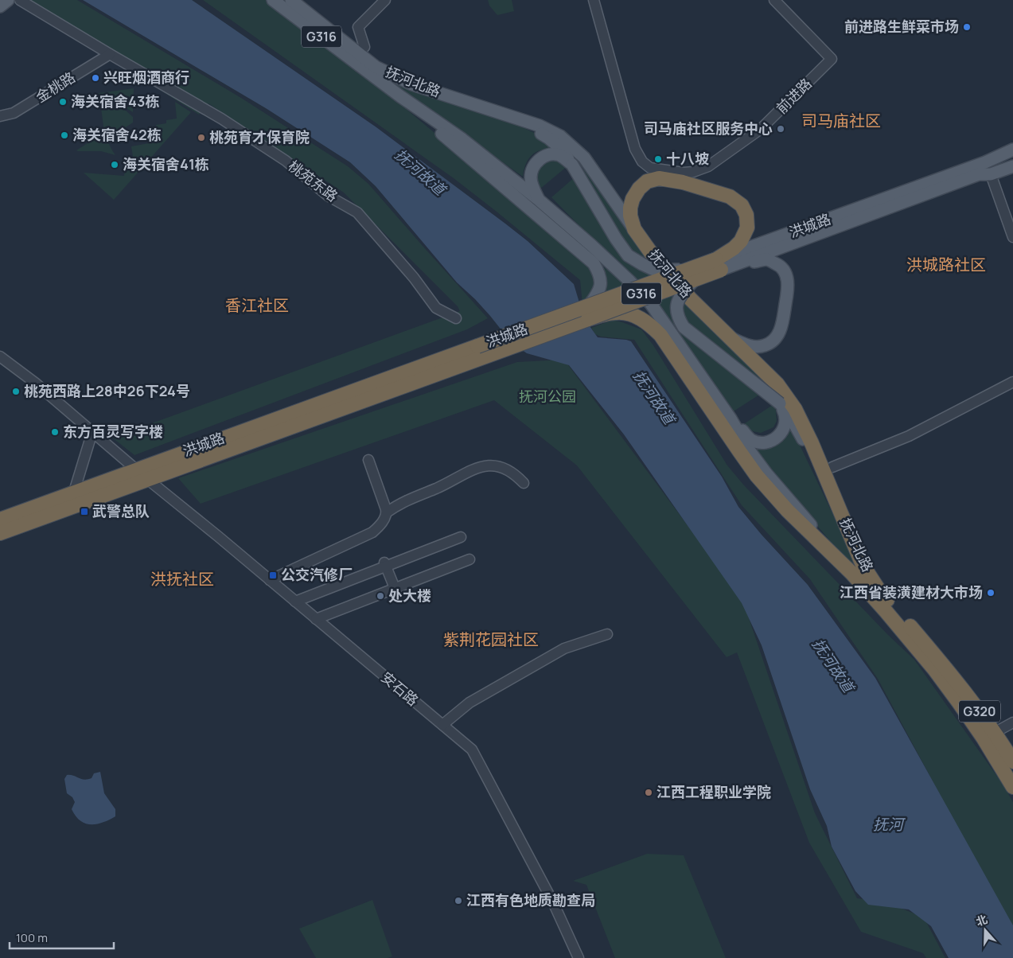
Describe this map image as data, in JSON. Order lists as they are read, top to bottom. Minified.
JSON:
{"streets":{"highway":["抚河北路","洪城路","G320"],"main road":["G316"],"street":["金桃路","前进路","桃苑东路","安石路"]},"crossings":[["抚河北路","G320"],["金桃路","桃苑东路"],["洪城路","安石路"]],"districts":["司马庙社区","洪城路社区","香江社区","洪抚社区","紫荆花园社区"],"water":["抚河故道","抚河"],"parks":["抚河公园"],"places":{"other":["前进路生鲜菜市场","兴旺烟酒商行","海关宿舍43栋","司马庙社区服务中心","海关宿舍42栋","桃苑育才保育院","十八坡","海关宿舍41栋","桃苑西路上28中26下24号","东方百灵写字楼","江西省装潢建材大市场","处大楼","江西工程职业学院","江西有色地质勘查局"],"transit":["武警总队","公交汽修厂"]},"scale_bar":"100 m","north":"top"}
